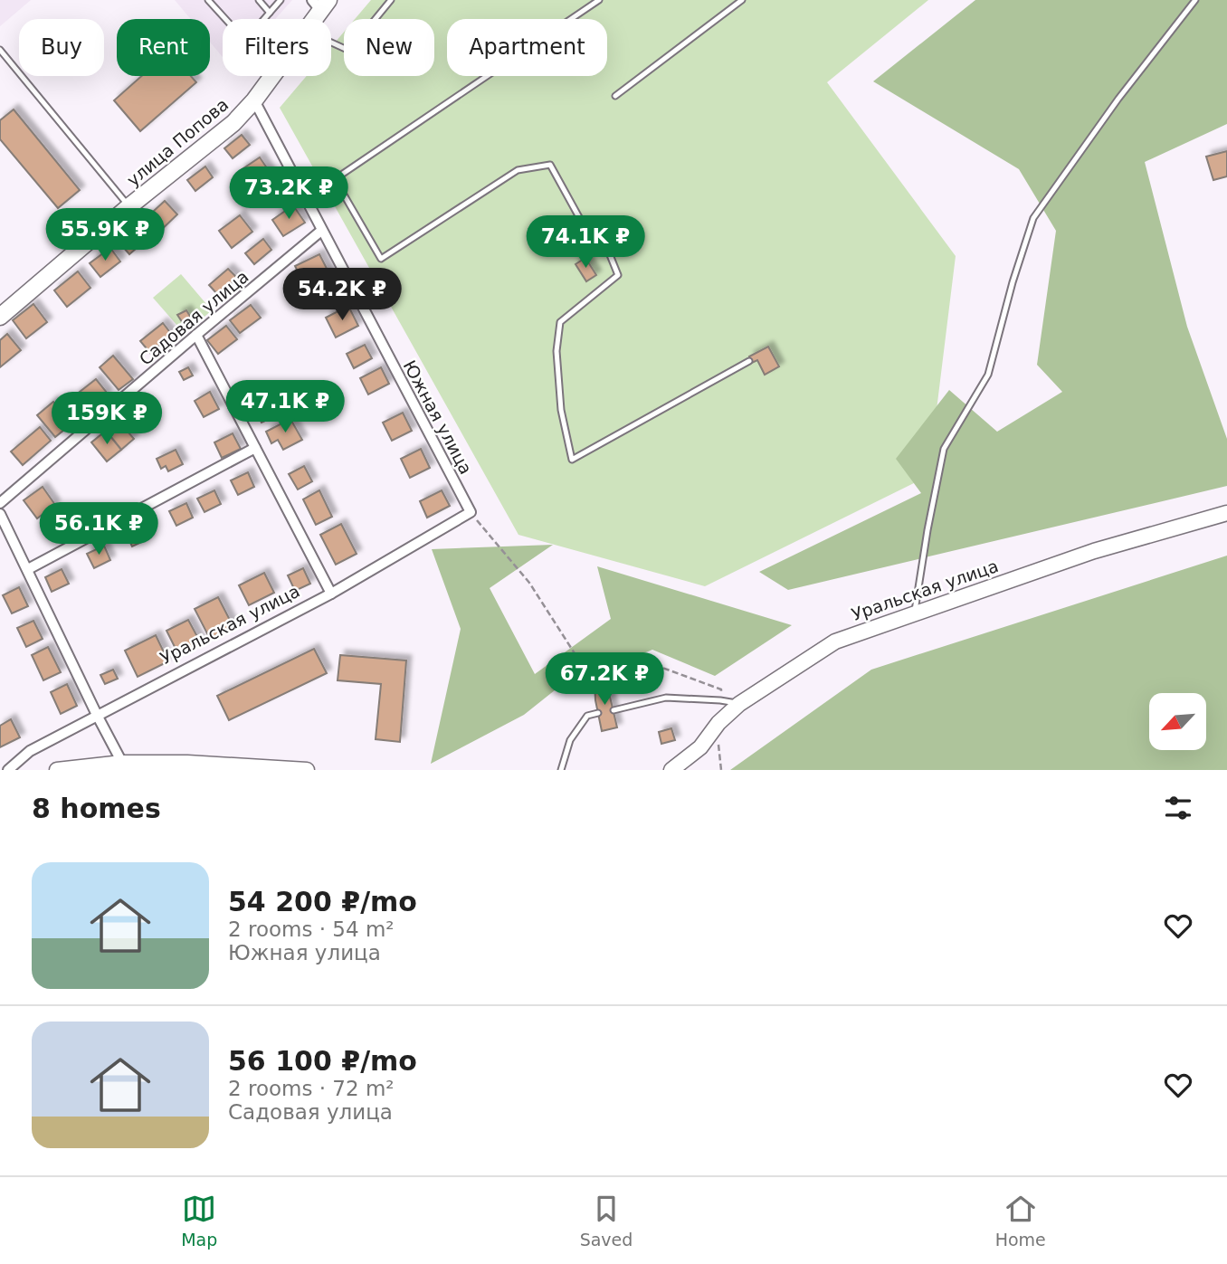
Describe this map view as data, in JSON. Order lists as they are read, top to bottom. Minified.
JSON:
{"streets":{"main road":["улица Попова"],"street":["Садовая улица","Южная улица","Уральская улица"]},"crossings":[["улица Попова","Южная улица"],["Садовая улица","Южная улица"],["Южная улица","Уральская улица"]],"north":"bottom left","page":{"chip":["Buy","Rent","Filters","New","Apartment"],"price":["73.2K ₽","55.9K ₽","74.1K ₽","54.2K ₽","47.1K ₽","159K ₽","56.1K ₽","67.2K ₽"],"heading":"8 homes","list":[{"name":"54 200 ₽/mo","note":"2 rooms · 54 m² · Южная улица"},{"name":"56 100 ₽/mo","note":"2 rooms · 72 m² · Садовая улица"}],"tabs":["Map","Saved","Home"]}}
